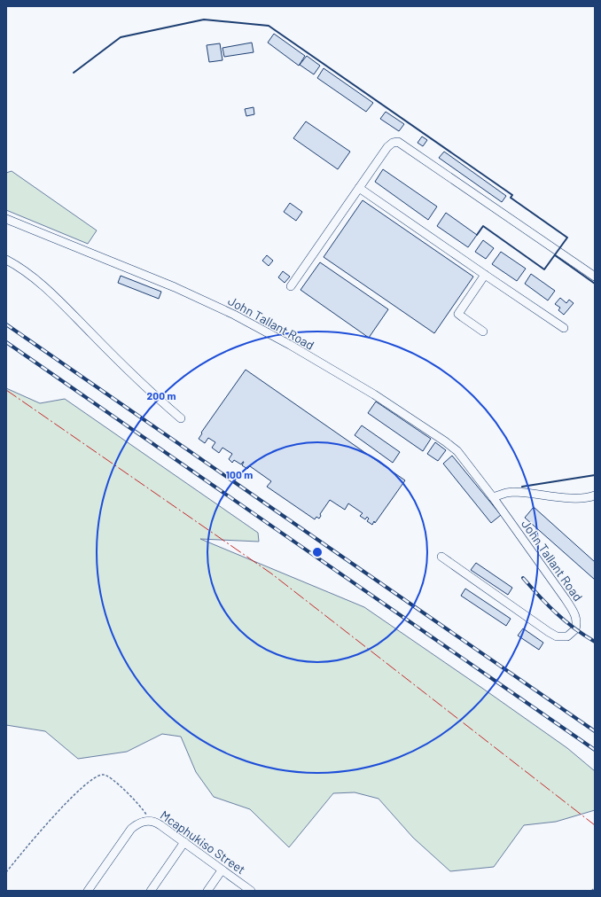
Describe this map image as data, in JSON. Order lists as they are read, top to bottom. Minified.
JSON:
{"streets":{"street":["John Tallant Road","Mcaphukiso Street"]},"rings":["200 m","100 m"]}
